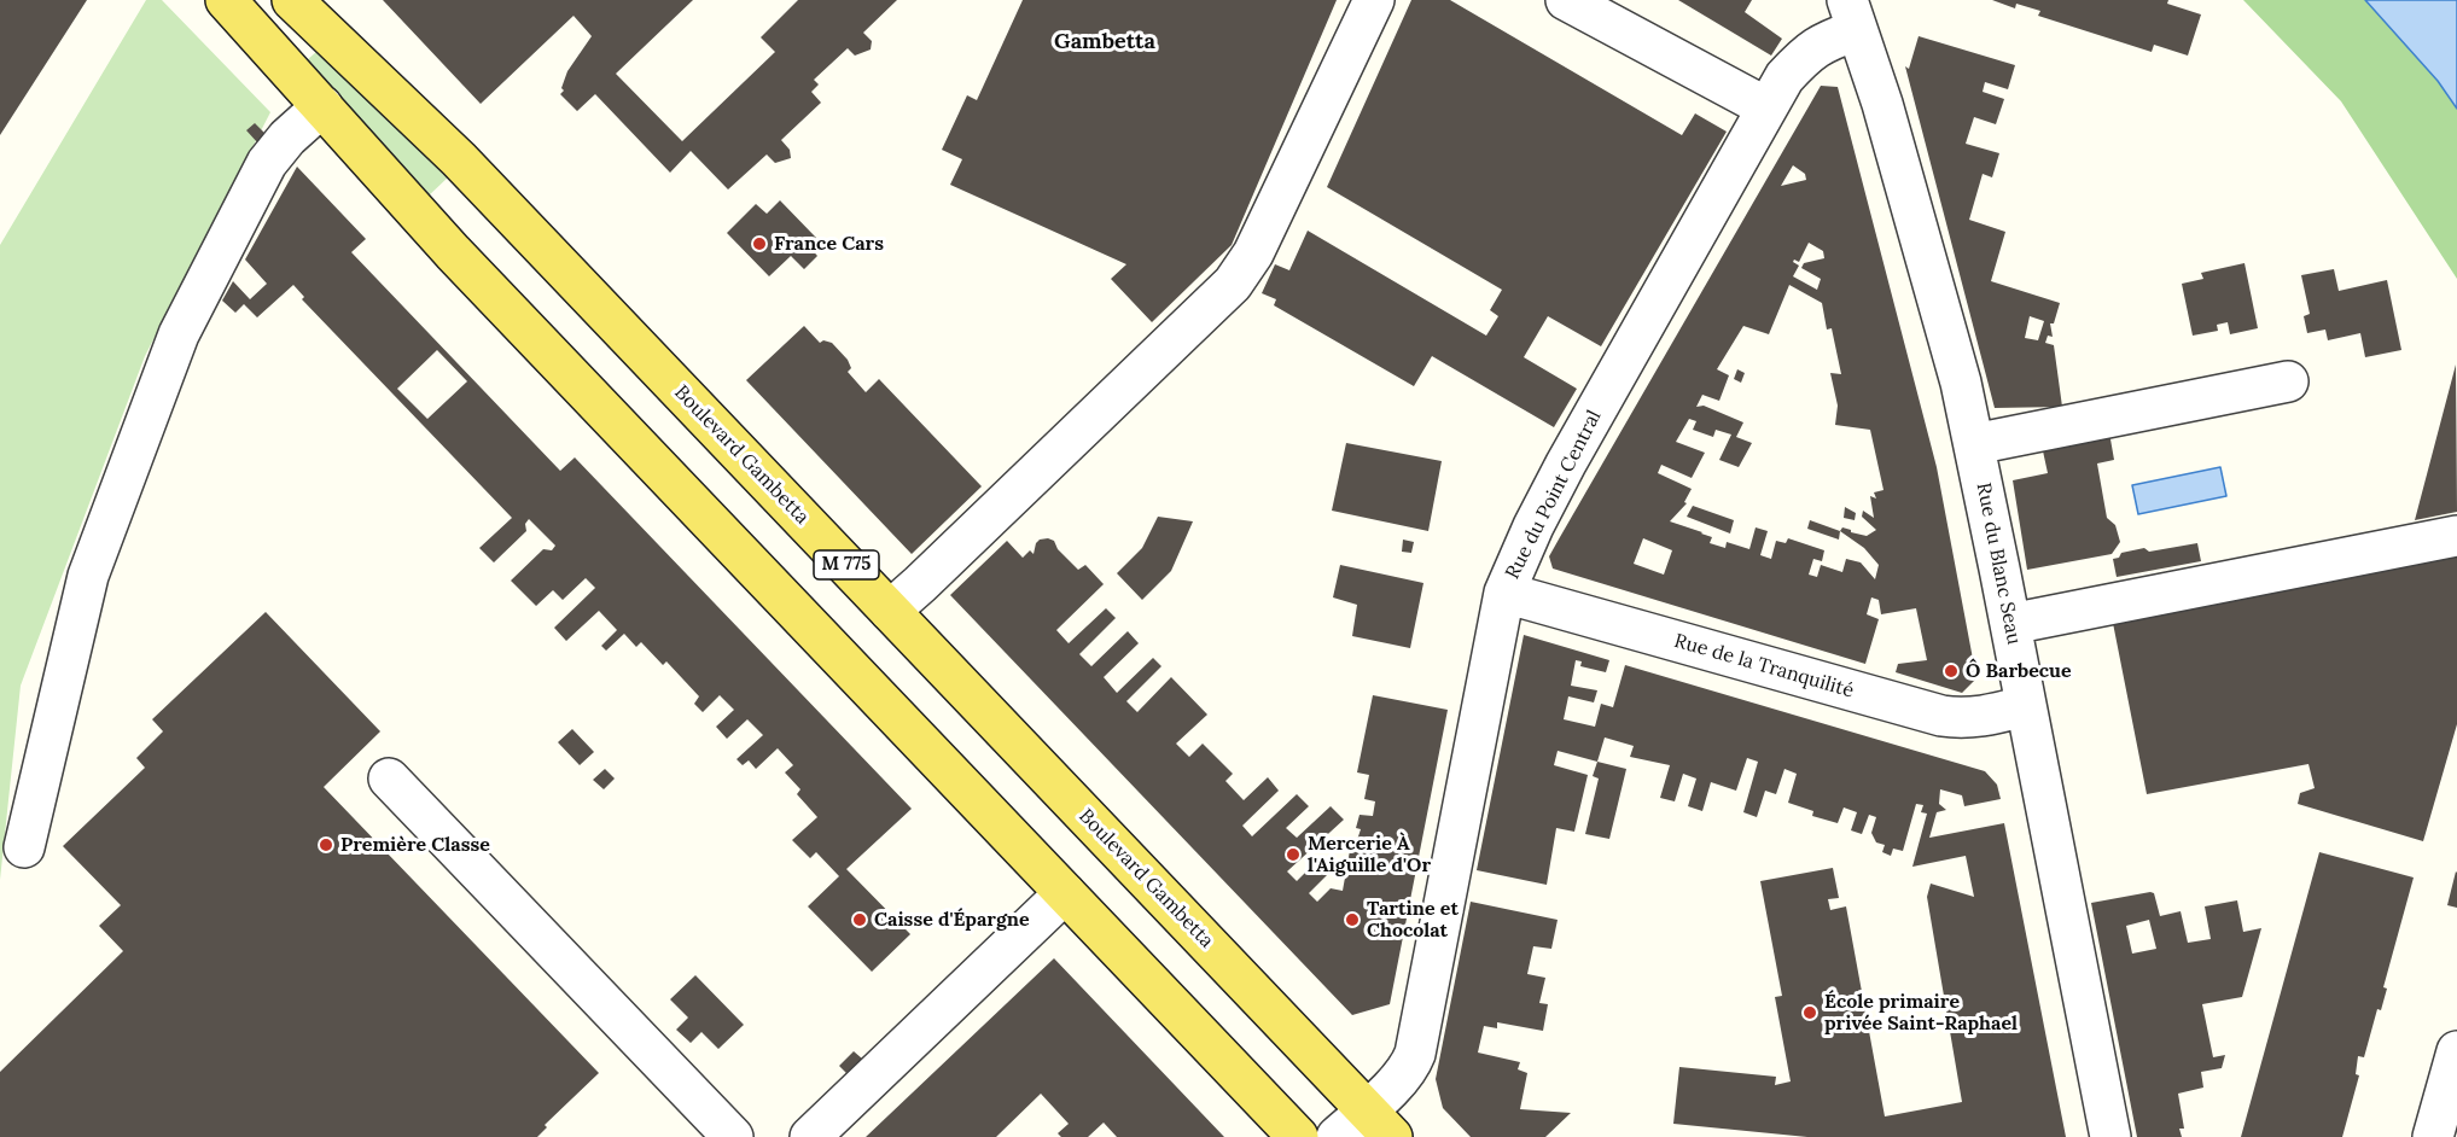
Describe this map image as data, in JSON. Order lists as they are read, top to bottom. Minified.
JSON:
{"streets":{"main road":["Boulevard Gambetta","M 775"],"street":["Rue du Point Central","Rue du Blanc Seau","Rue de la Tranquilité"]},"crossings":[["Boulevard Gambetta","Rue du Point Central"],["Rue du Point Central","Rue du Blanc Seau"],["Rue du Point Central","Rue de la Tranquilité"],["Rue du Blanc Seau","Rue de la Tranquilité"]],"districts":["Gambetta"],"places":["France Cars","Ô Barbecue","Première Classe","Mercerie À l'Aiguille d'Or","Caisse d'Épargne","Tartine et Chocolat","École primaire privée Saint-Raphael"]}
